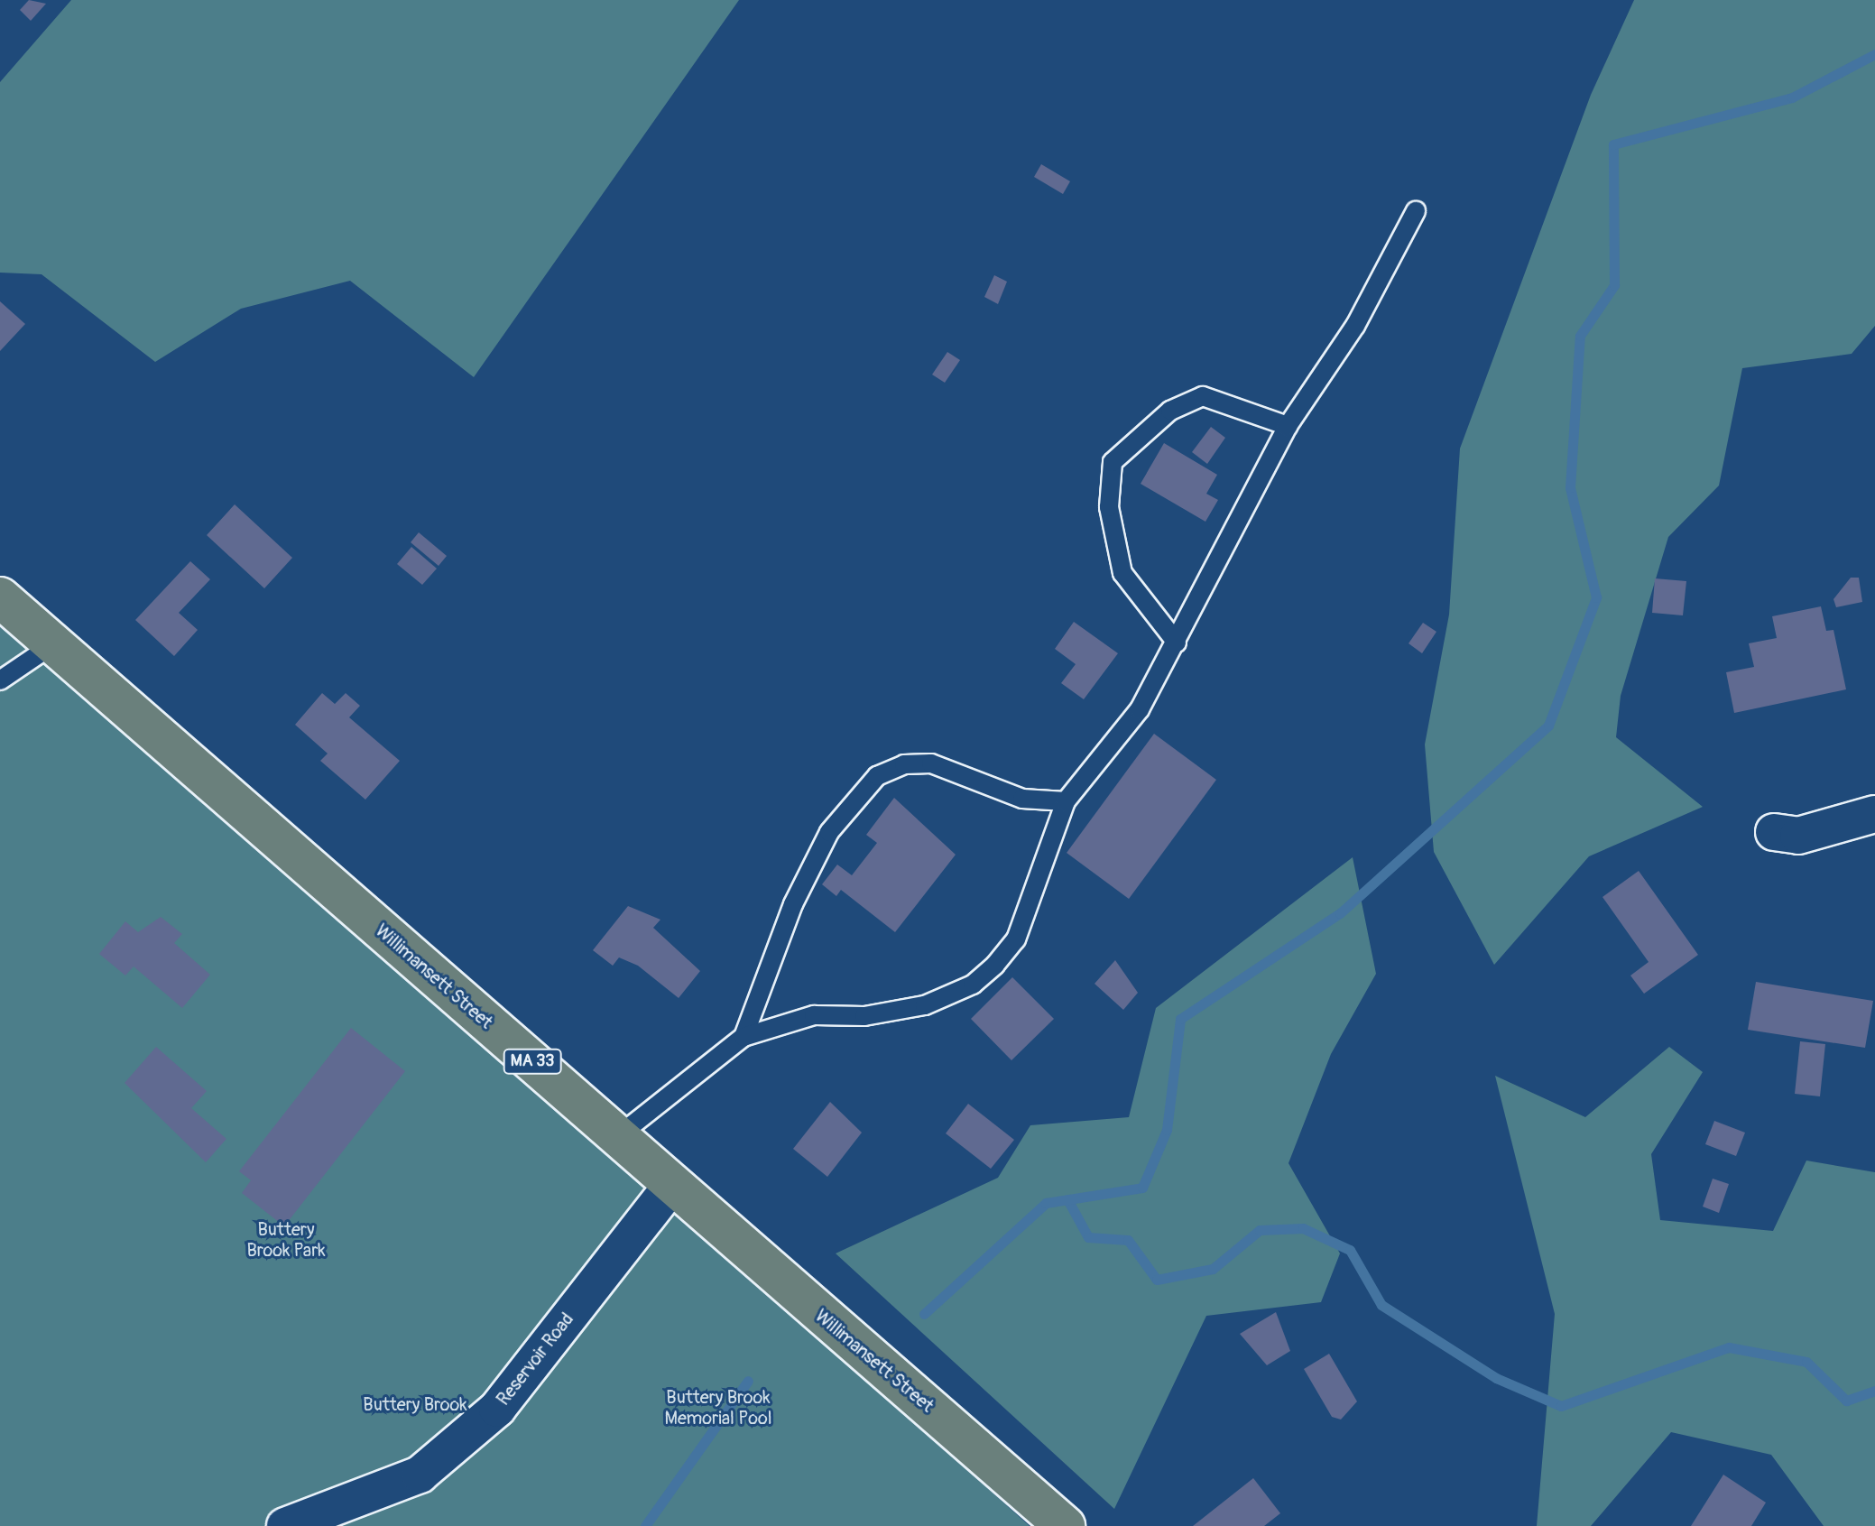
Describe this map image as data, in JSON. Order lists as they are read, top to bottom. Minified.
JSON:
{"streets":{"main road":["Willimansett Street","MA 33"],"street":["Reservoir Road"]},"crossings":[["Willimansett Street","Reservoir Road"]],"parks":["Buttery Brook Park","Buttery Brook Memorial Pool","Buttery Brook"]}
